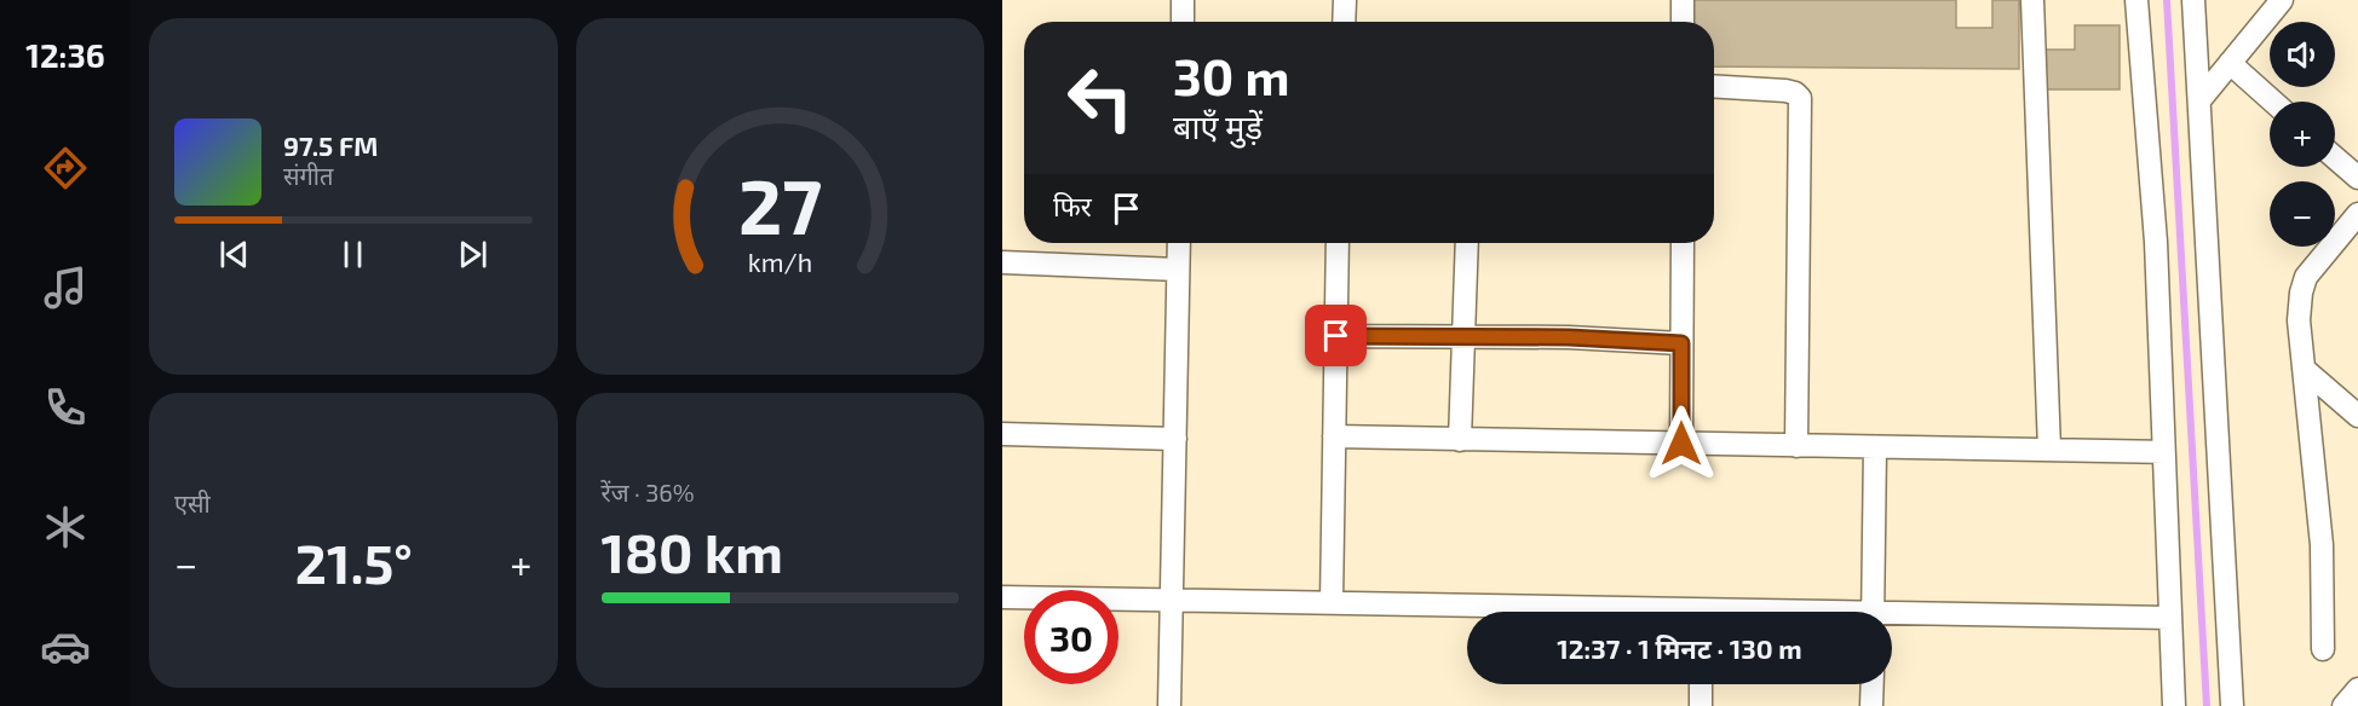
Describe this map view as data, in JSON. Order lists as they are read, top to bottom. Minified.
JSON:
{"page":{"tabs":"12:36","map_buttons":["+","−"],"turn":["30 m","बाएँ मुड़ें"],"song":["97.5 FM","संगीत"],"then":"फिर","tile":["एसी",["रेंज · 36%","180 km"]],"heat":["−","21.5°","+"],"limit":"30","trip":"12:37 · 1 मिनट · 130 m","gauge":["27","km/h"]}}
